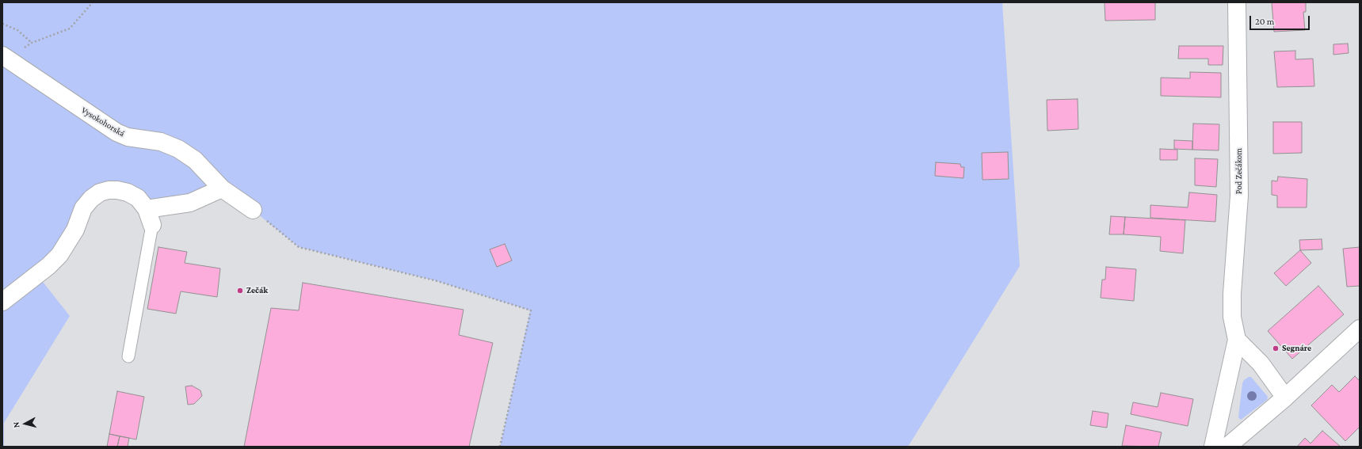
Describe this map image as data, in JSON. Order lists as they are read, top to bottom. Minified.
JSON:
{"streets":{"street":["Vysokohorská","Pod Zečákom"]},"places":["Zečák","Segnáre"],"scale_bar":"20 m","north":"left"}
